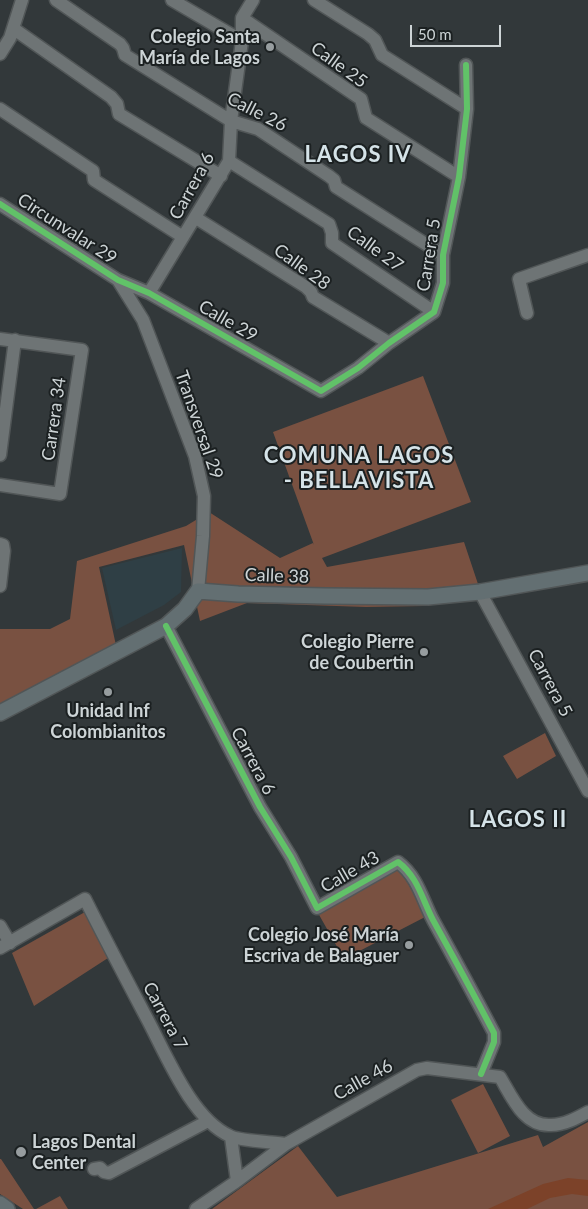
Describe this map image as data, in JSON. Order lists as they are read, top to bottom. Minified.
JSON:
{"streets":{"main road":["Calle 38"],"street":["Calle 25","Calle 26","Carrera 6","Circunvalar 29","Calle 27","Carrera 5","Calle 28","Calle 29","Carrera 34","Transversal 29","Calle 43","Carrera 7","Calle 46"]},"crossings":[["Calle 25","Carrera 6"],["Calle 25","Carrera 5"],["Calle 26","Carrera 6"],["Calle 26","Carrera 5"],["Carrera 6","Calle 27"],["Carrera 6","Calle 28"],["Carrera 6","Calle 29"],["Carrera 6","Calle 43"],["Circunvalar 29","Calle 29"],["Circunvalar 29","Transversal 29"],["Calle 27","Carrera 5"],["Carrera 5","Calle 28"],["Carrera 5","Calle 29"],["Carrera 5","Calle 38"],["Calle 29","Transversal 29"],["Transversal 29","Calle 38"],["Calle 43","Calle 46"],["Carrera 7","Calle 46"]],"districts":["LAGOS IV","COMUNA LAGOS - BELLAVISTA","LAGOS II"],"places":["Colegio Santa María de Lagos","Colegio Pierre de Coubertin","Unidad Inf Colombianitos","Colegio José María Escriva de Balaguer","Lagos Dental Center"],"scale_bar":"50 m"}
